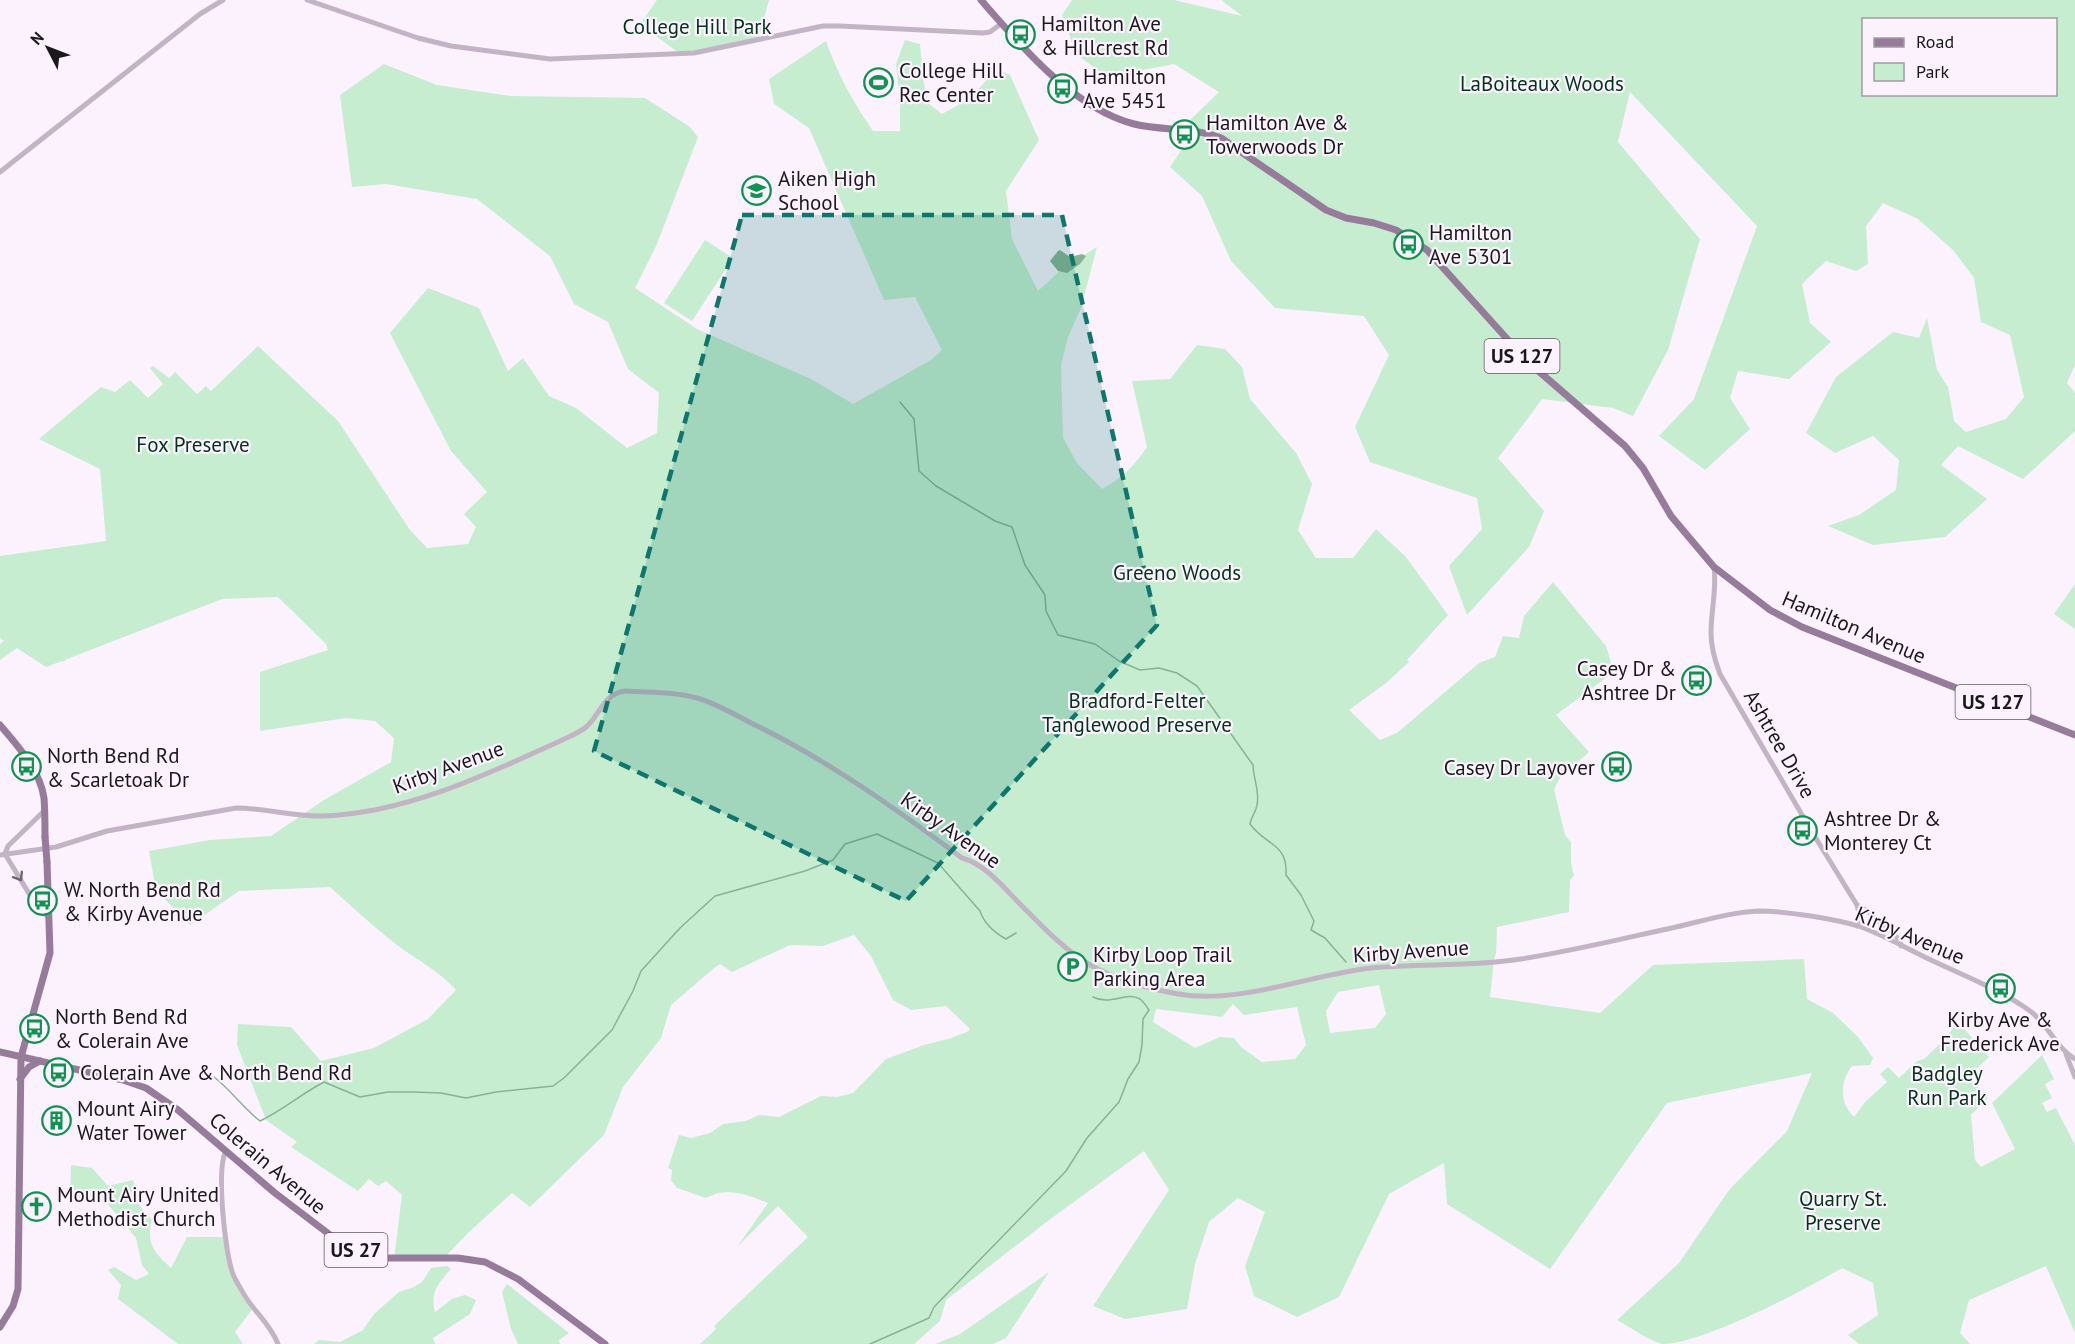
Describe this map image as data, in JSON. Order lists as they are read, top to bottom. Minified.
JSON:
{"streets":{"main road":["US 127","Hamilton Avenue","Colerain Avenue","US 27"],"street":["Ashtree Drive","Kirby Avenue"]},"crossings":[["Hamilton Avenue","Ashtree Drive"]],"parks":["College Hill Park","LaBoiteaux Woods","Fox Preserve","Greeno Woods","Bradford-Felter Tanglewood Preserve","Badgley Run Park","Quarry St. Preserve"],"places":{"bus stop":["Hamilton Ave & Hillcrest Rd","Hamilton Ave 5451","Hamilton Ave & Towerwoods Dr","Hamilton Ave 5301","Casey Dr & Ashtree Dr","North Bend Rd & Scarletoak Dr","Casey Dr Layover","Ashtree Dr & Monterey Ct","W. North Bend Rd & Kirby Avenue","Kirby Ave & Frederick Ave","North Bend Rd & Colerain Ave","Colerain Ave & North Bend Rd"],"sports":["College Hill Rec Center"],"school or university":["Aiken High School"],"parking":["Kirby Loop Trail Parking Area"],"building":["Mount Airy Water Tower"],"church":["Mount Airy United Methodist Church"]},"legend":["Road","Park"],"north":"top left"}
